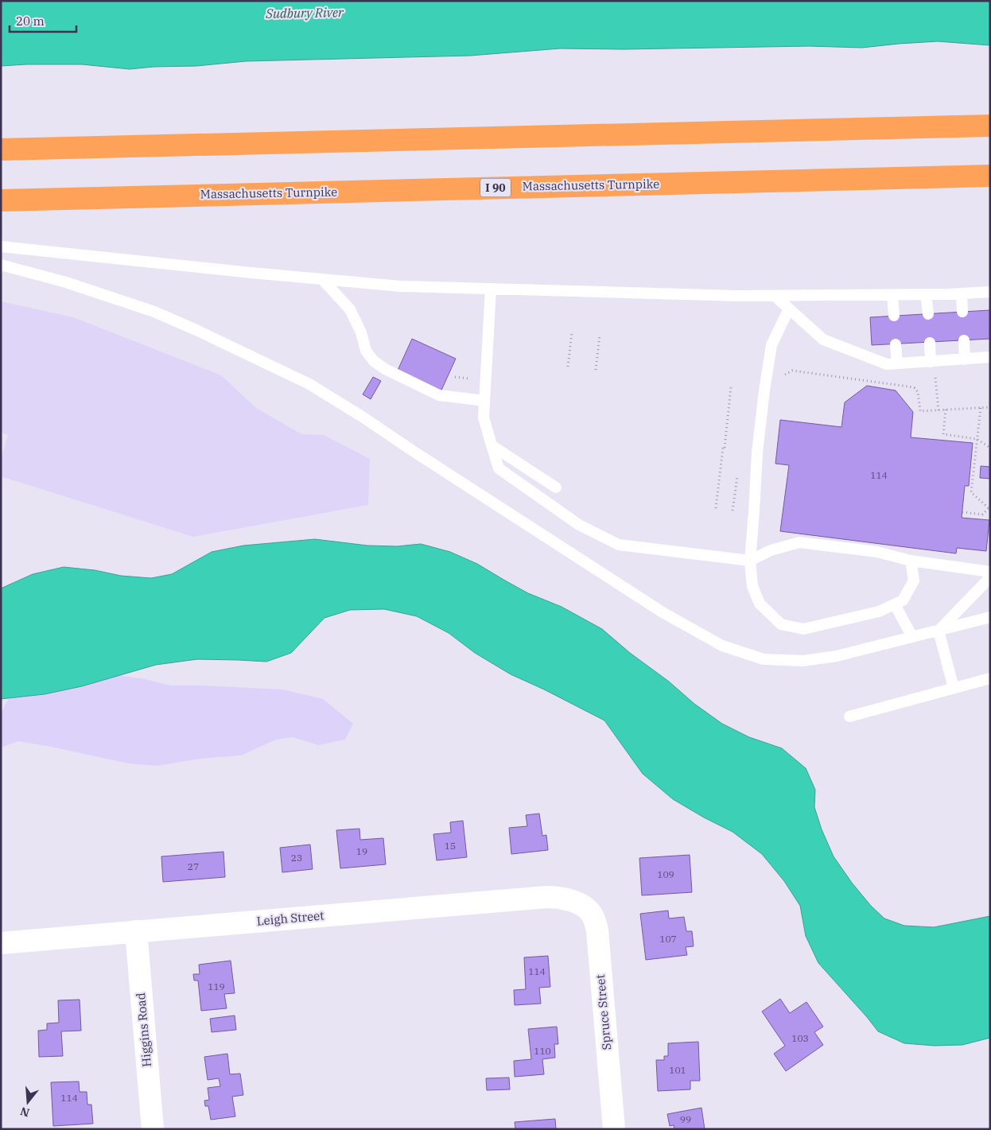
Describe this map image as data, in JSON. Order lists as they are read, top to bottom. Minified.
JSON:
{"streets":{"highway":["Massachusetts Turnpike","I 90"],"street":["Leigh Street","Spruce Street","Higgins Road"]},"crossings":[["Leigh Street","Spruce Street"],["Leigh Street","Higgins Road"]],"water":["Sudbury River"],"house_numbers":["114","15","19","23","27","109","107","114","119","103","110","101","114","99"],"scale_bar":"20 m","north":"bottom"}
